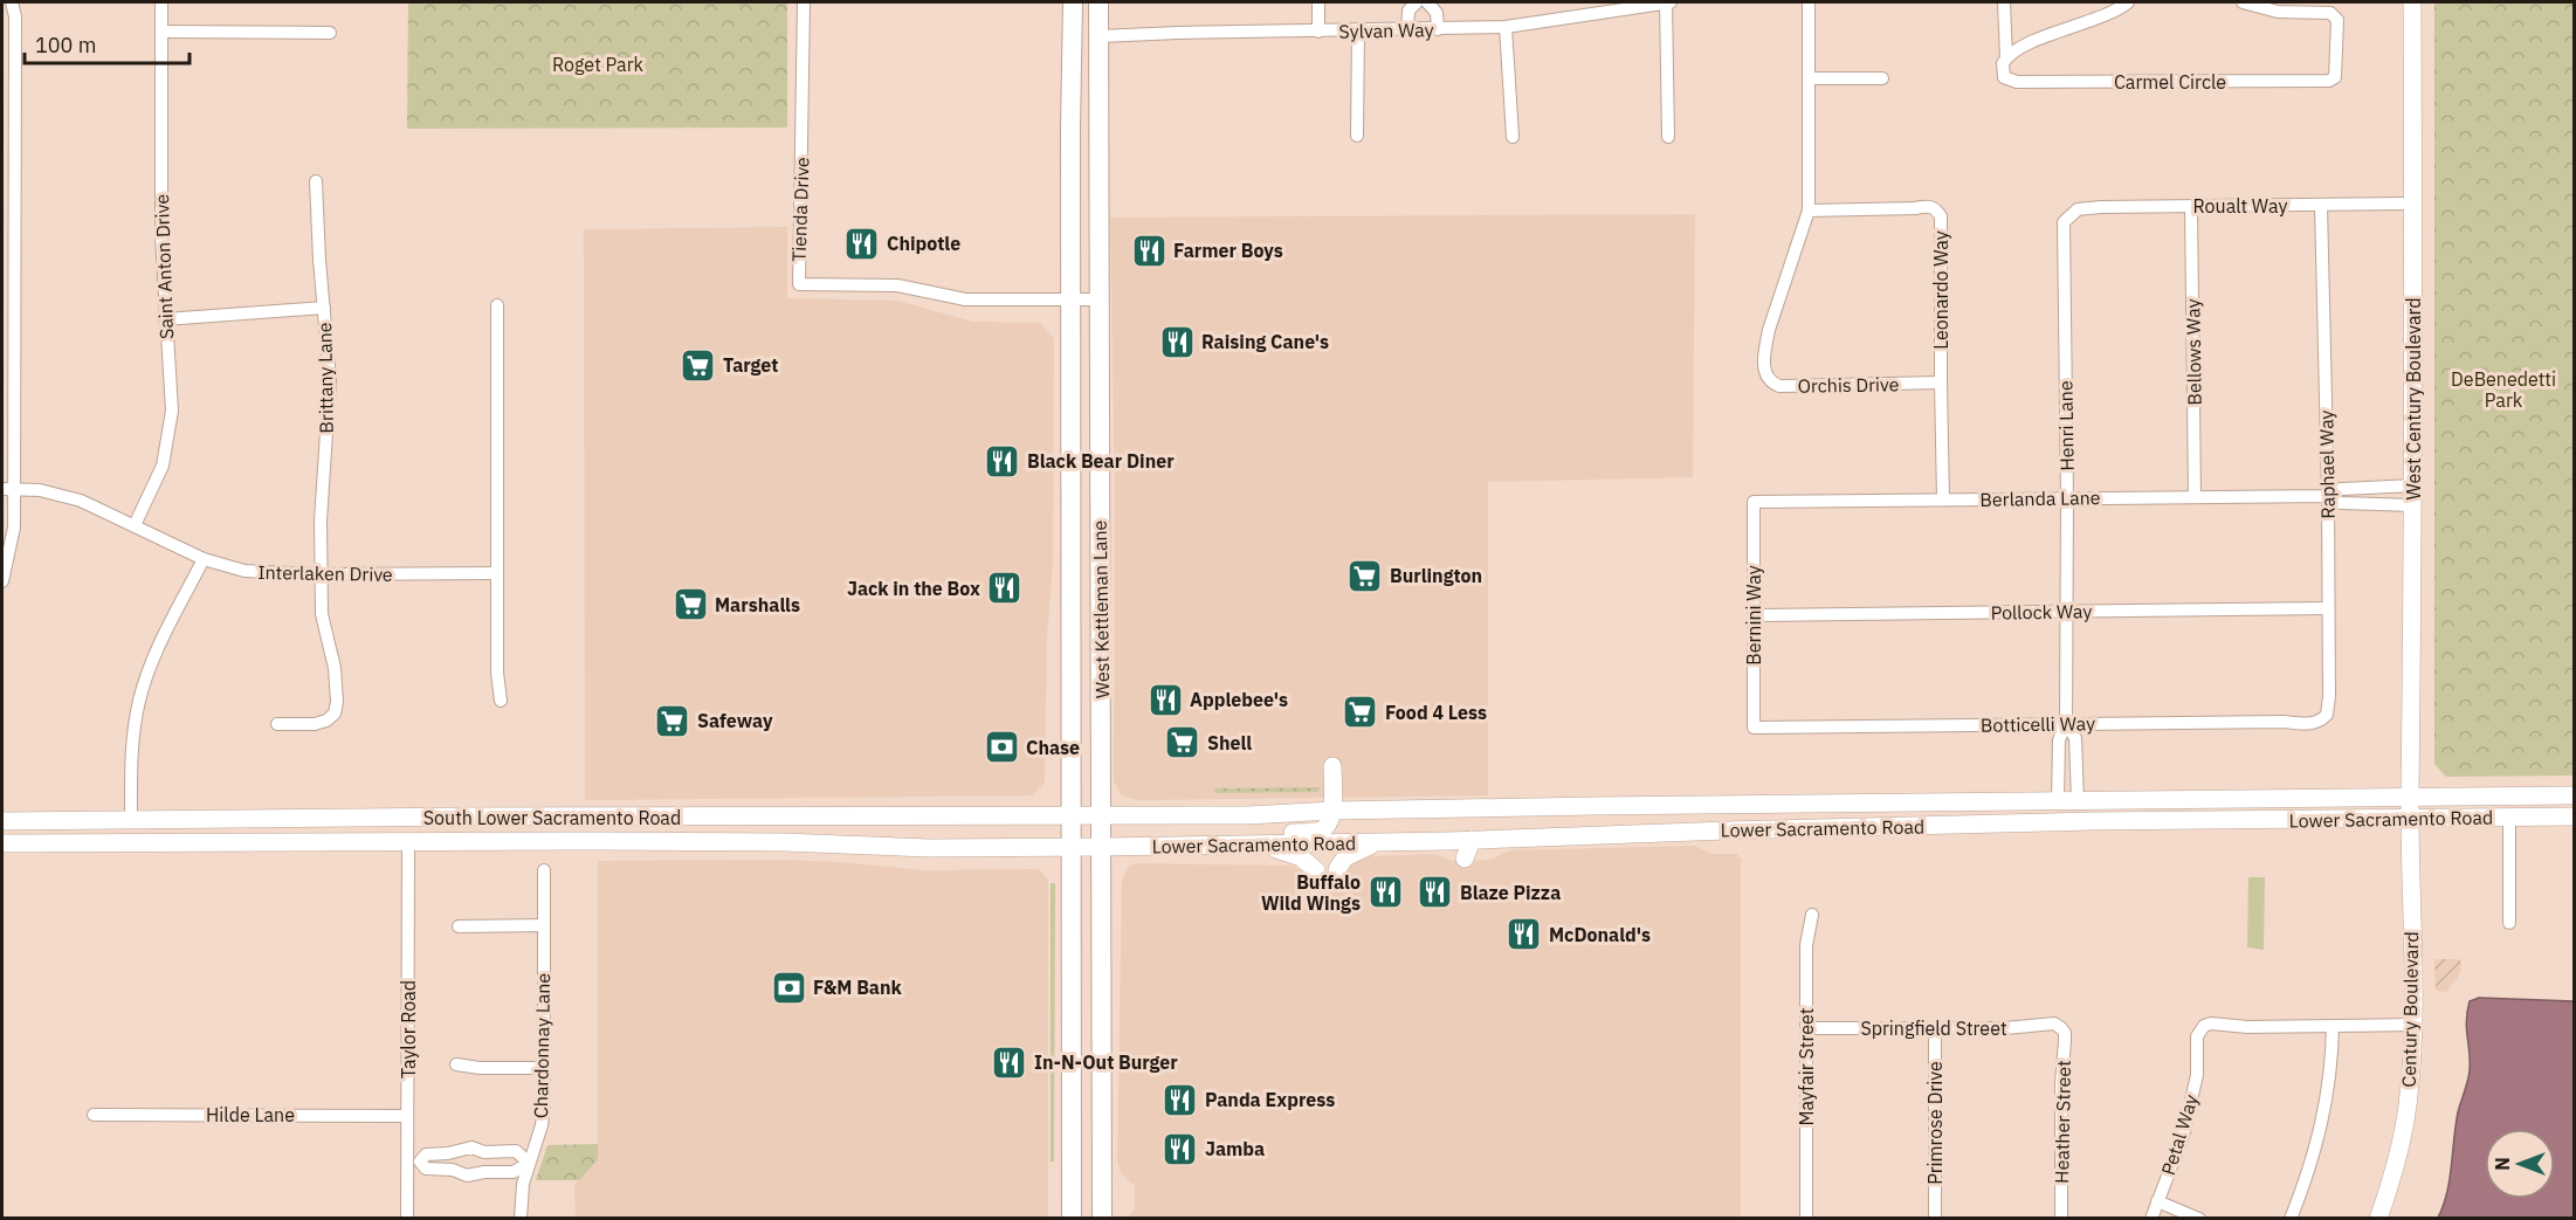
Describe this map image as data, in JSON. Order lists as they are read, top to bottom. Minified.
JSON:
{"streets":{"main road":["West Century Boulevard","West Kettleman Lane","South Lower Sacramento Road","Lower Sacramento Road","Century Boulevard"],"street":["Sylvan Way","Carmel Circle","Roualt Way","Tienda Drive","Saint Anton Drive","Leonardo Way","Bellows Way","Brittany Lane","Orchis Drive","Henri Lane","Raphael Way","Berlanda Lane","Interlaken Drive","Pollock Way","Bernini Way","Botticelli Way","Springfield Street","Taylor Road","Chardonnay Lane","Mayfair Street","Hilde Lane","Heather Street","Primrose Drive","Petal Way"]},"crossings":[["Sylvan Way","West Kettleman Lane"],["Roualt Way","Bellows Way"],["Roualt Way","West Century Boulevard"],["Roualt Way","Henri Lane"],["Roualt Way","Raphael Way"],["Tienda Drive","West Kettleman Lane"],["Saint Anton Drive","Interlaken Drive"],["Leonardo Way","Orchis Drive"],["Leonardo Way","Berlanda Lane"],["Bellows Way","Berlanda Lane"],["Brittany Lane","Interlaken Drive"],["West Century Boulevard","Berlanda Lane"],["West Century Boulevard","Lower Sacramento Road"],["West Century Boulevard","Century Boulevard"],["Henri Lane","Berlanda Lane"],["Henri Lane","Pollock Way"],["Henri Lane","Botticelli Way"],["Henri Lane","Lower Sacramento Road"],["Raphael Way","Berlanda Lane"],["Raphael Way","Pollock Way"],["Raphael Way","Botticelli Way"],["Berlanda Lane","Bernini Way"],["West Kettleman Lane","South Lower Sacramento Road"],["West Kettleman Lane","Lower Sacramento Road"],["Pollock Way","Bernini Way"],["Bernini Way","Botticelli Way"],["South Lower Sacramento Road","Lower Sacramento Road"],["South Lower Sacramento Road","Taylor Road"],["Lower Sacramento Road","Century Boulevard"],["Springfield Street","Mayfair Street"],["Springfield Street","Heather Street"],["Springfield Street","Primrose Drive"],["Taylor Road","Hilde Lane"]],"parks":["Roget Park","DeBenedetti Park"],"places":{"restaurant":["Chipotle","Farmer Boys","Raising Cane's","Black Bear Diner","Jack in the Box","Applebee's","Buffalo Wild Wings","Blaze Pizza","McDonald's","In-N-Out Burger","Panda Express","Jamba"],"supermarket":["Target","Burlington","Marshalls","Food 4 Less","Safeway","Shell"],"bank":["Chase","F&M Bank"]},"scale_bar":"100 m","north":"left"}
